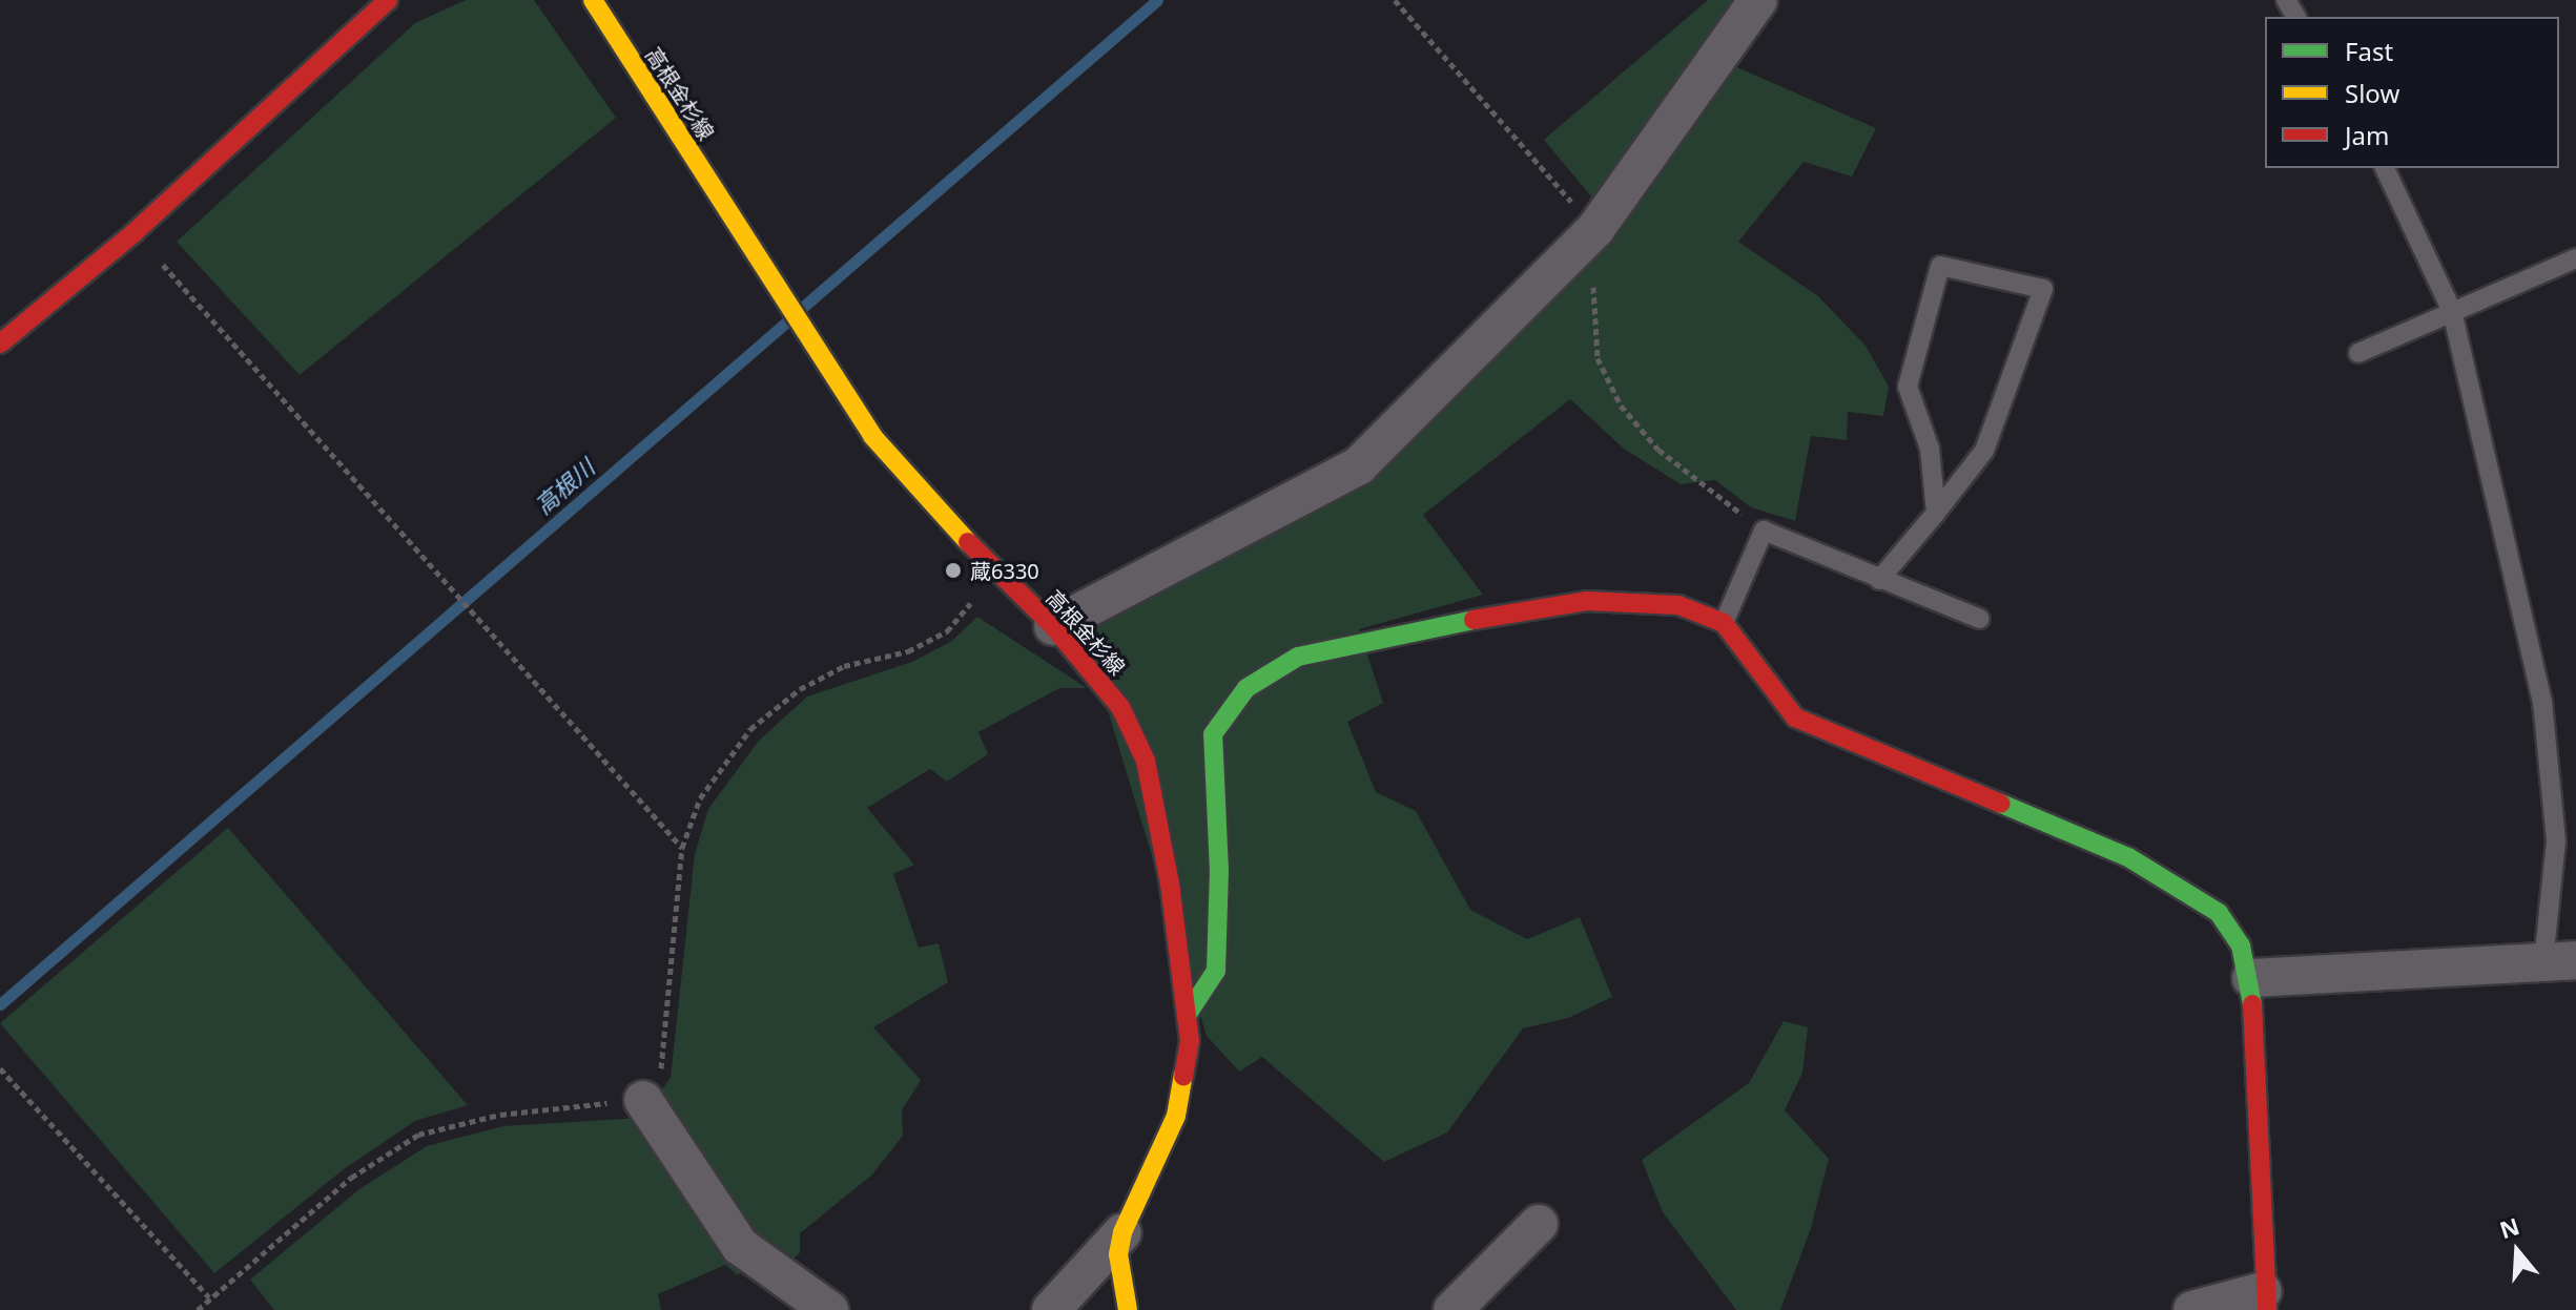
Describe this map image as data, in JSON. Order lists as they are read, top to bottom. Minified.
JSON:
{"streets":{"street":["高根金杉線"]},"water":["高根川"],"places":["蔵6330"],"legend":["Fast","Slow","Jam"],"north":"top"}
